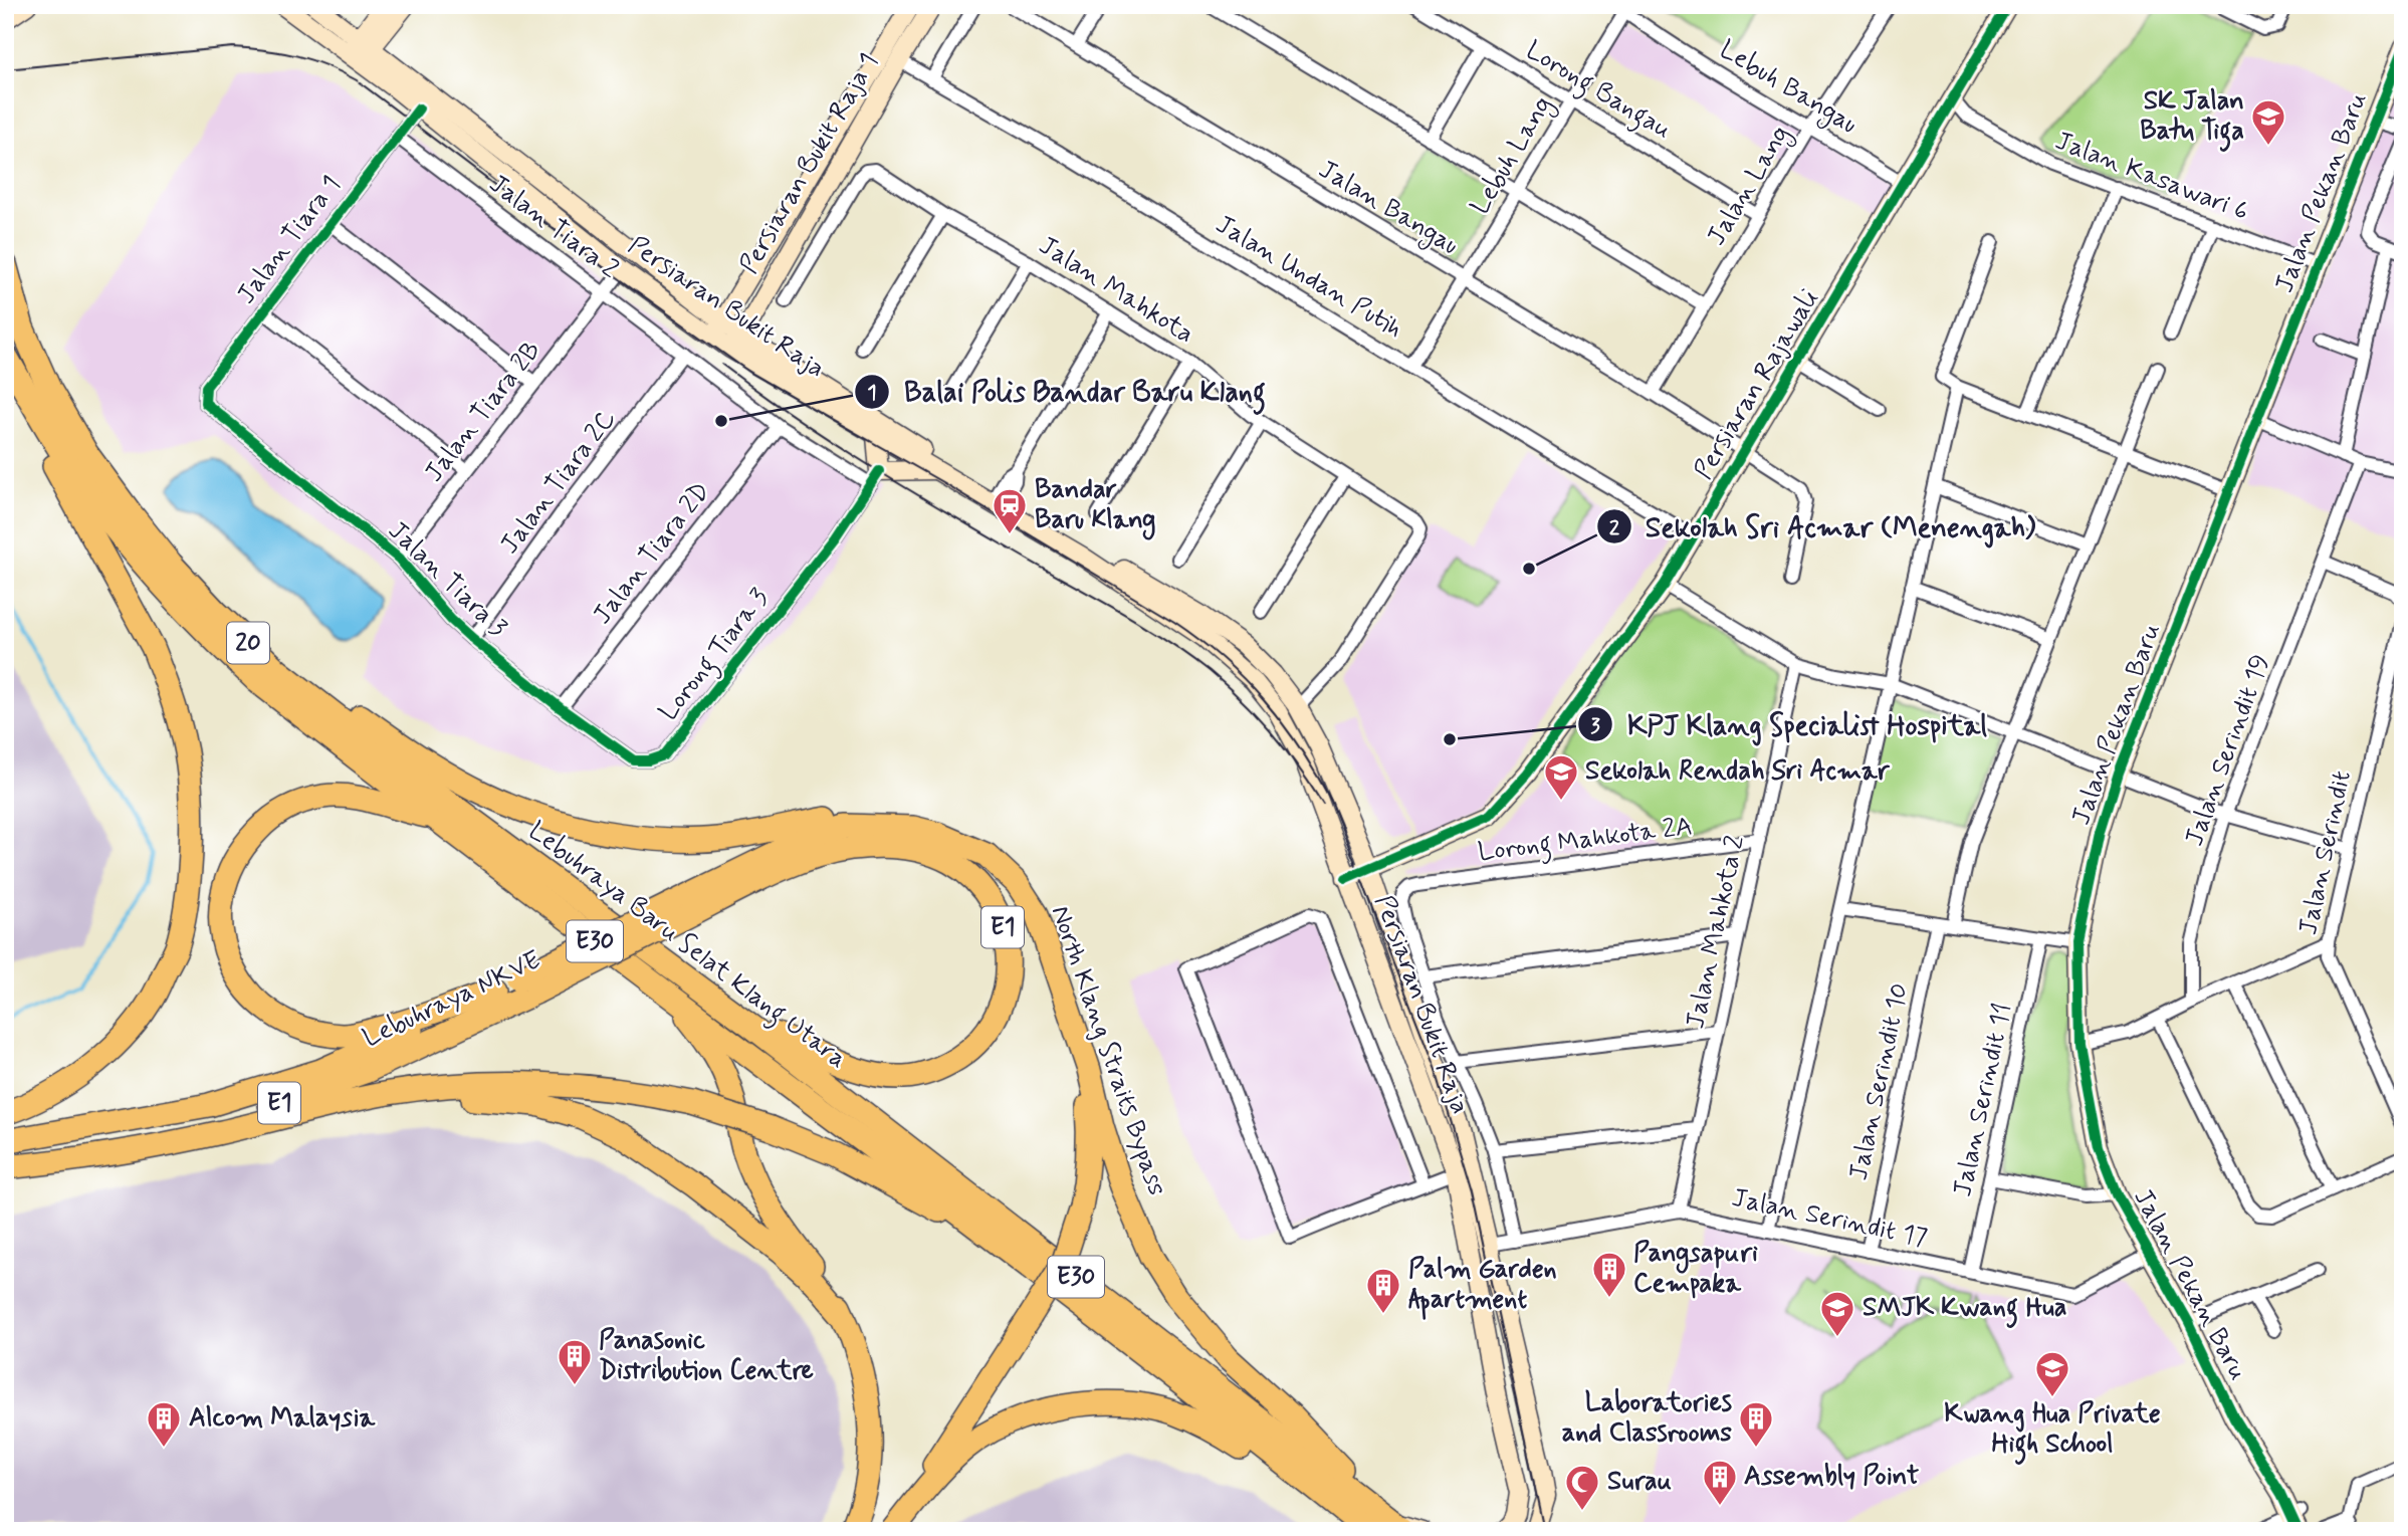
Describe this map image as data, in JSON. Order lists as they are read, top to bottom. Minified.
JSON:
{"streets":{"highway":["20","E1","E30","Lebuhraya Baru Selat Klang Utara","Lebuhraya NKVE","North Klang Straits Bypass"],"main road":["Persiaran Bukit Raja 1","Jalan Pekan Baru","Persiaran Bukit Raja","Persiaran Rajawali"],"street":["Lebuh Bangau","Lorong Bangau","Lebuh Lang","Jalan Kasawari 6","Jalan Lang","Jalan Bangau","Jalan Tiara 2","Jalan Tiara 1","Jalan Undan Putih","Jalan Mahkota","Jalan Tiara 2B","Jalan Tiara 2C","Jalan Tiara 2D","Jalan Tiara 3","Lorong Tiara 3","Jalan Serindit 19","Lorong Mahkota 2A","Jalan Serindit","Jalan Mahkota 2","Jalan Serindit 10","Jalan Serindit 11","Jalan Serindit 17"]},"crossings":[["Lebuh Bangau","Lebuh Lang"],["Lebuh Bangau","Jalan Lang"],["Lebuh Bangau","Persiaran Rajawali"],["Lorong Bangau","Lebuh Lang"],["Lorong Bangau","Jalan Lang"],["Lebuh Lang","Jalan Bangau"],["Lebuh Lang","Jalan Undan Putih"],["Persiaran Bukit Raja 1","Jalan Undan Putih"],["Persiaran Bukit Raja 1","Persiaran Bukit Raja"],["Jalan Kasawari 6","Jalan Pekan Baru"],["Jalan Lang","Jalan Bangau"],["Jalan Pekan Baru","Jalan Serindit 17"],["Jalan Bangau","Persiaran Rajawali"],["Jalan Tiara 2","Jalan Tiara 1"],["Jalan Tiara 2","Jalan Tiara 2B"],["Jalan Tiara 2","Jalan Tiara 2C"],["Jalan Tiara 2","Jalan Tiara 2D"],["Jalan Tiara 2","Lorong Tiara 3"],["Jalan Tiara 1","Persiaran Bukit Raja"],["Jalan Tiara 1","Jalan Tiara 3"],["Jalan Undan Putih","Persiaran Rajawali"],["Jalan Mahkota","Persiaran Bukit Raja"],["Persiaran Bukit Raja","Persiaran Rajawali"],["Persiaran Bukit Raja","Jalan Tiara 2B"],["Persiaran Bukit Raja","Jalan Serindit 17"],["Jalan Tiara 2B","Jalan Tiara 3"],["Jalan Tiara 2C","Jalan Tiara 3"],["Jalan Tiara 2D","Jalan Tiara 3"],["Jalan Tiara 2D","Lorong Tiara 3"],["Jalan Tiara 3","Lorong Tiara 3"],["Lorong Mahkota 2A","Jalan Mahkota 2"],["E1","Lebuhraya Baru Selat Klang Utara"],["E1","North Klang Straits Bypass"],["Jalan Mahkota 2","Jalan Serindit 17"],["E30","Lebuhraya NKVE"],["E30","North Klang Straits Bypass"],["Lebuhraya Baru Selat Klang Utara","North Klang Straits Bypass"],["Lebuhraya NKVE","North Klang Straits Bypass"],["Jalan Serindit 10","Jalan Serindit 17"],["Jalan Serindit 11","Jalan Serindit 17"]],"places":{"school or university":["SK Jalan Batu Tiga","Sekolah Rendah Sri Acmar","SMJK Kwang Hua","Kwang Hua Private High School"],"other":["Balai Polis Bandar Baru Klang","Sekolah Sri Acmar (Menengah)","KPJ Klang Specialist Hospital"],"station":["Bandar Baru Klang"],"building":["Pangsapuri Cempaka","Palm Garden Apartment","Panasonic Distribution Centre","Alcom Malaysia","Laboratories and Classrooms","Assembly Point"],"mosque":["Surau"]}}
